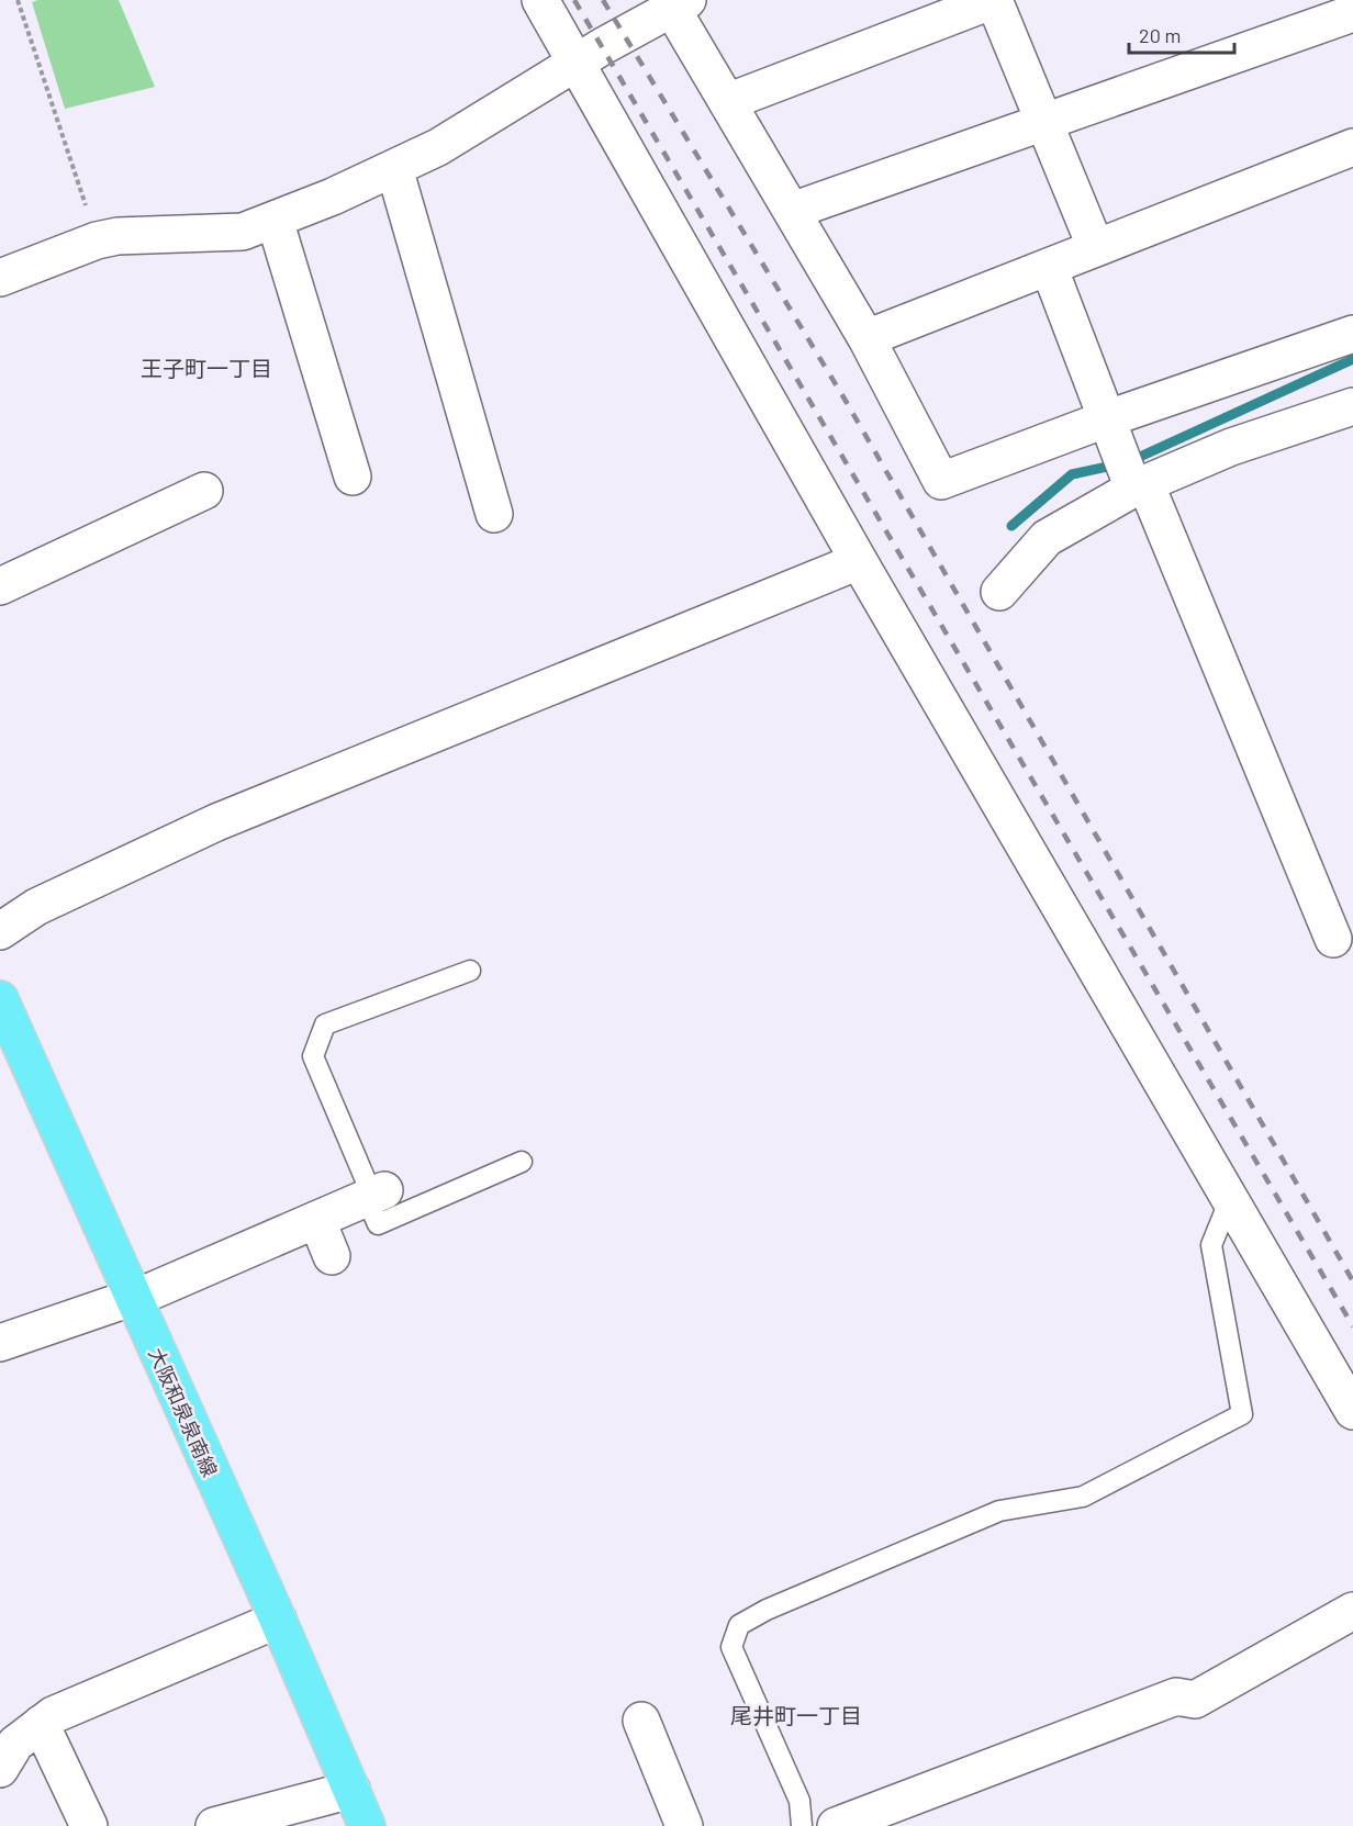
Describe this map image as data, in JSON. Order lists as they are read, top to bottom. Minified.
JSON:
{"streets":{"main road":["大阪和泉泉南線"]},"districts":["王子町一丁目","尾井町一丁目"],"scale_bar":"20 m"}
